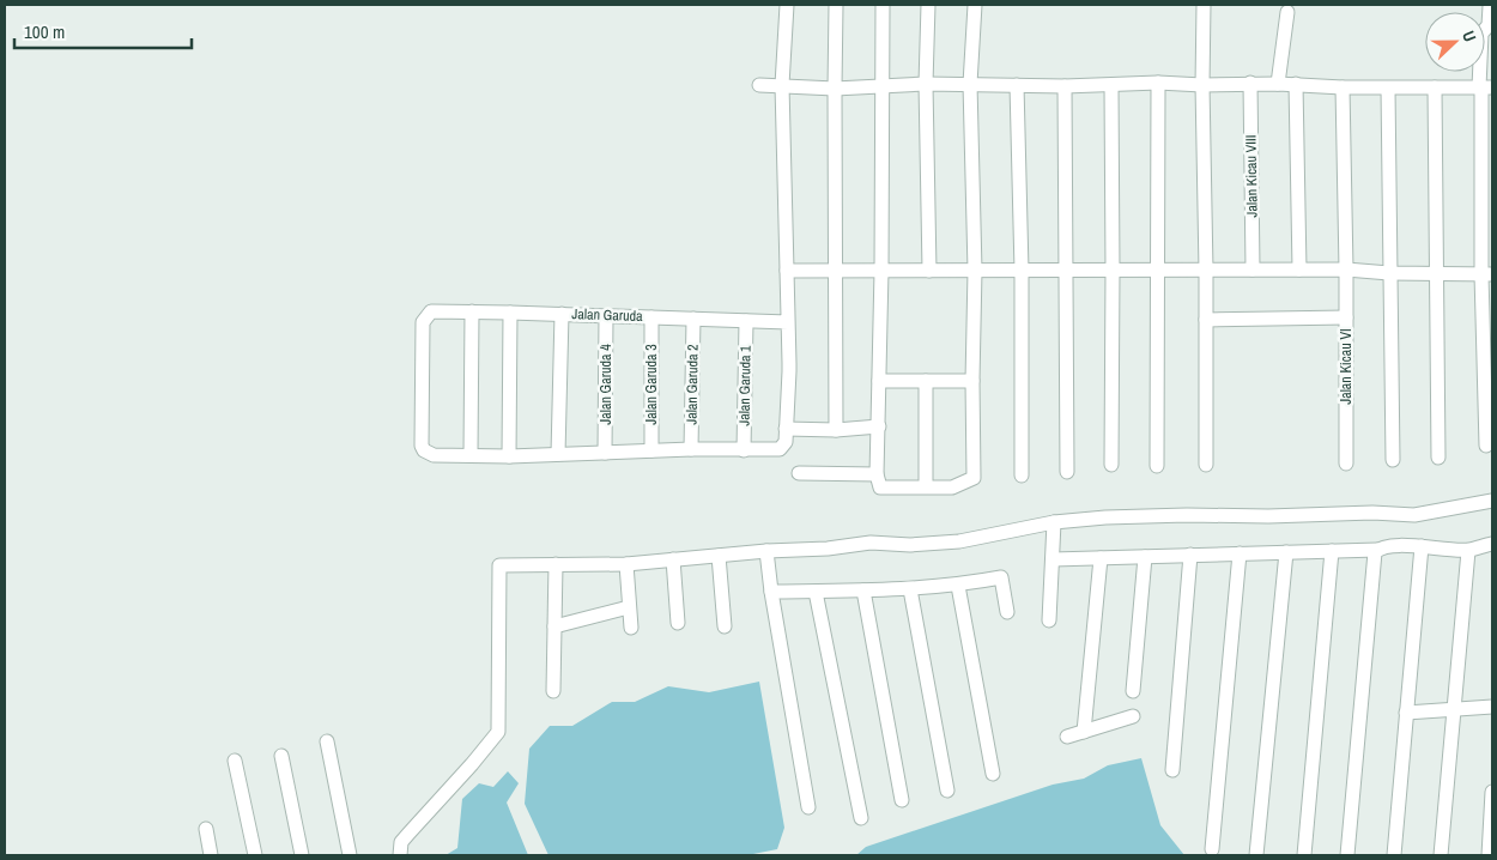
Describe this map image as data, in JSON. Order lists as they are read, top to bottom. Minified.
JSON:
{"streets":{"street":["Jalan Kicau VIII","Jalan Garuda","Jalan Kicau VI","Jalan Garuda 4","Jalan Garuda 3","Jalan Garuda 2","Jalan Garuda 1"]},"crossings":[["Jalan Garuda","Jalan Garuda 4"],["Jalan Garuda","Jalan Garuda 3"],["Jalan Garuda","Jalan Garuda 2"],["Jalan Garuda","Jalan Garuda 1"]],"scale_bar":"100 m","north":"right"}
